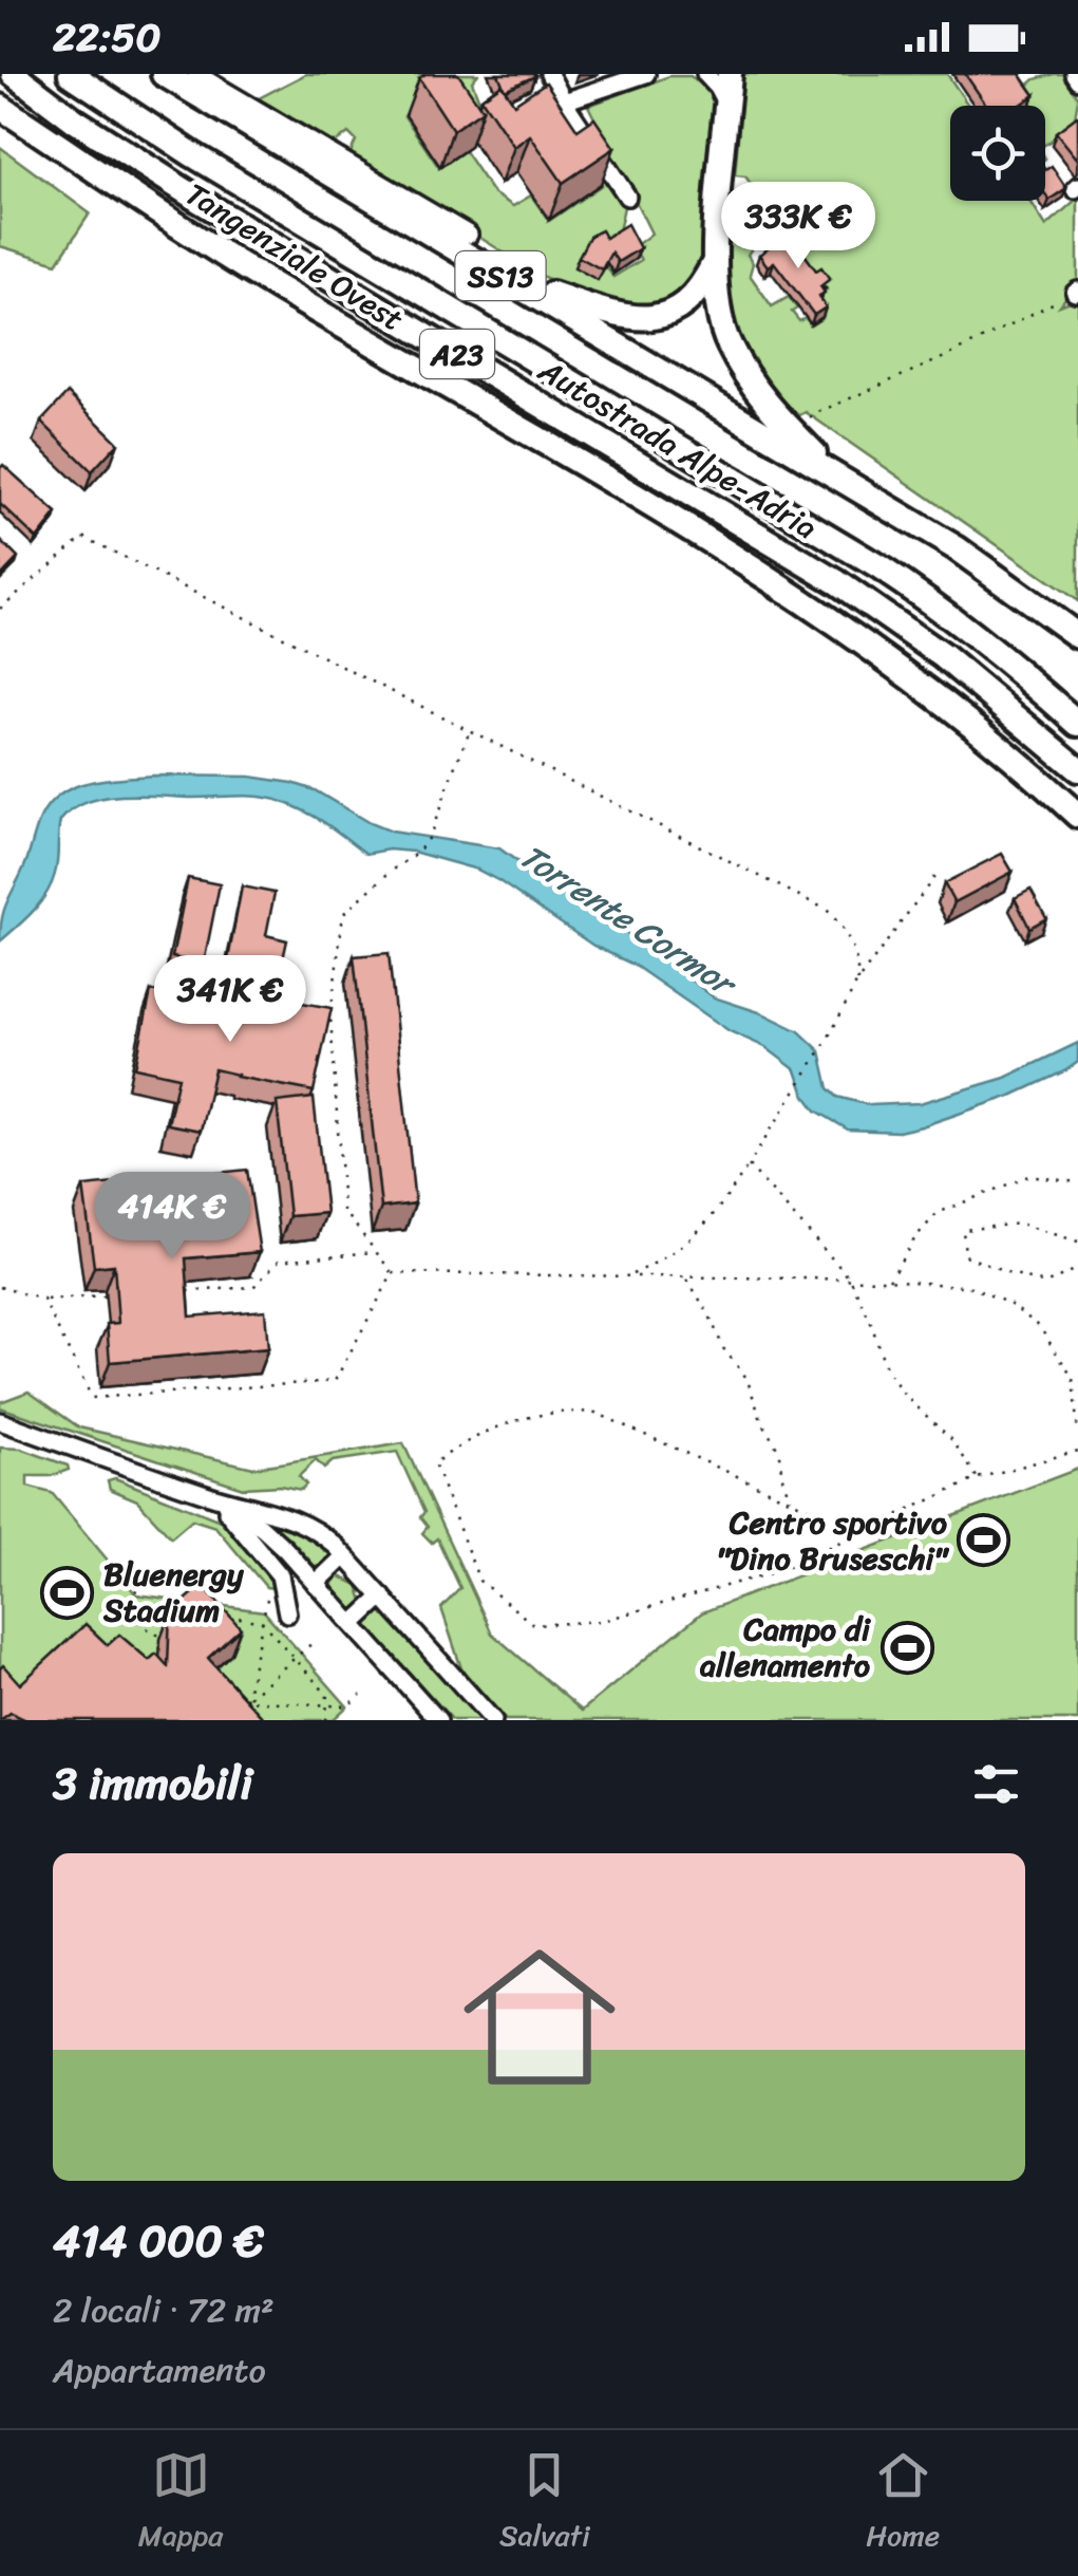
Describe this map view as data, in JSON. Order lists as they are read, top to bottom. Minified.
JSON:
{"streets":{"highway":["Tangenziale Ovest","SS13","A23","Autostrada Alpe-Adria"]},"water":["Torrente Cormor"],"places":{"sports":["Centro sportivo \"Dino Bruseschi\"","Bluenergy Stadium","Campo di allenamento"]},"page":{"status":"22:50","price":["333K €","341K €","414K €"],"heading":"3 immobili","list":[{"name":"414 000 €","note":"2 locali · 72 m² · Appartamento"}],"tabs":["Mappa","Salvati","Home"]}}
